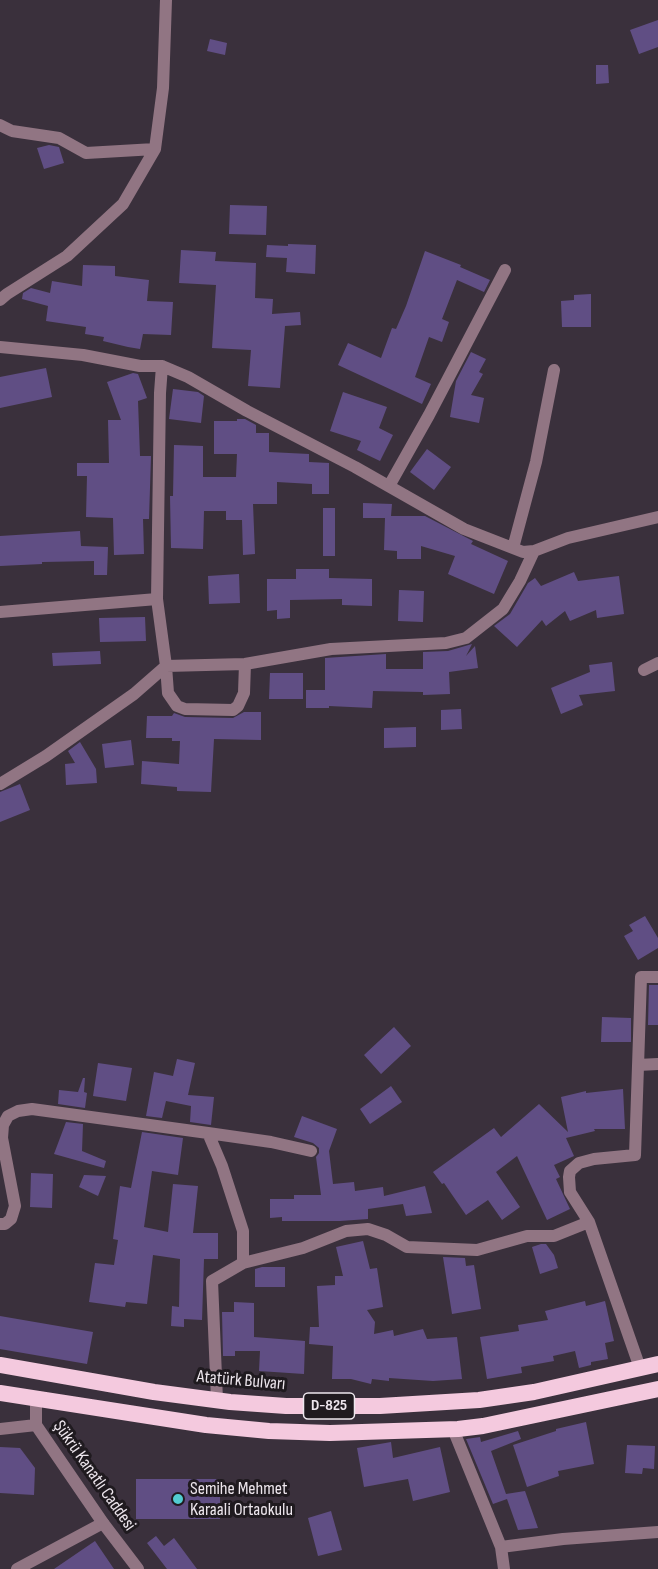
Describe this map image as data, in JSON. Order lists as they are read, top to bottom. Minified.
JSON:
{"streets":{"highway":["Atatürk Bulvarı","D-825"],"street":["Şükrü Kanatlı Caddesi"]},"crossings":[["D-825","Şükrü Kanatlı Caddesi"]],"places":["Semihe Mehmet Karaali Ortaokulu"]}
